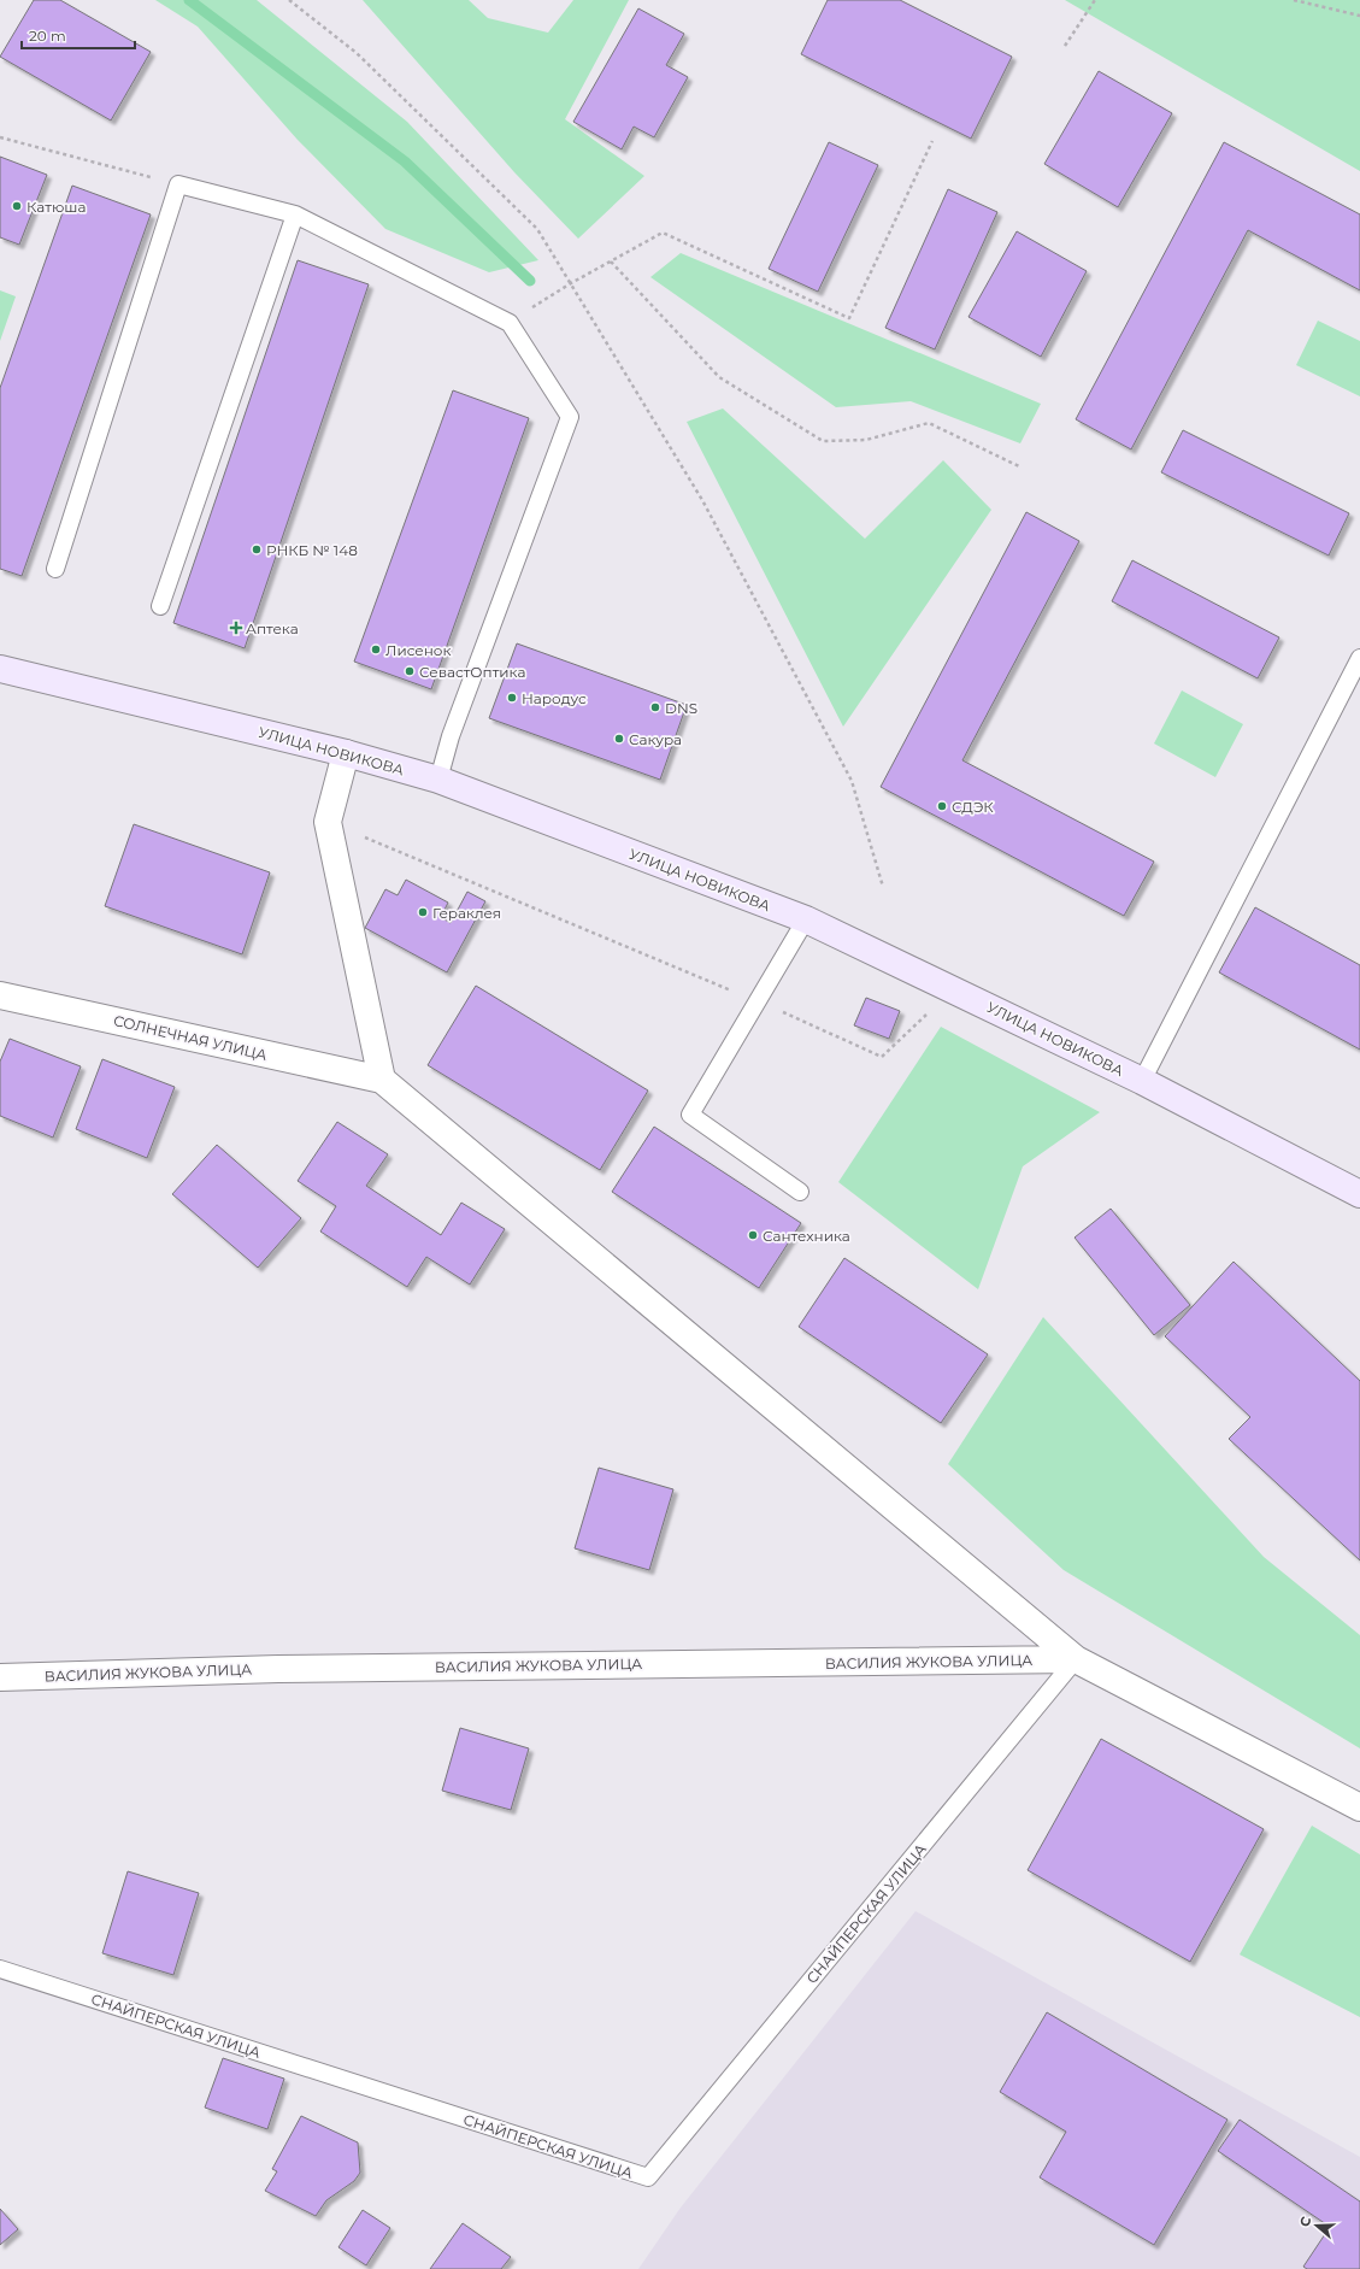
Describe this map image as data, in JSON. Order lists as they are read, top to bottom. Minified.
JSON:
{"streets":{"main road":["УЛИЦА НОВИКОВА"],"street":["СОЛНЕЧНАЯ УЛИЦА","ВАСИЛИЯ ЖУКОВА УЛИЦА"],"lane":["СНАЙПЕРСКАЯ УЛИЦА"]},"crossings":[["ВАСИЛИЯ ЖУКОВА УЛИЦА","СНАЙПЕРСКАЯ УЛИЦА"]],"places":{"other":["Катюша","РНКБ № 148","Лисенок","СевастОптика","Народус","DNS","Сакура","СДЭК","Гераклея","Сантехника"],"health":["Аптека"]},"scale_bar":"20 m","north":"left"}
